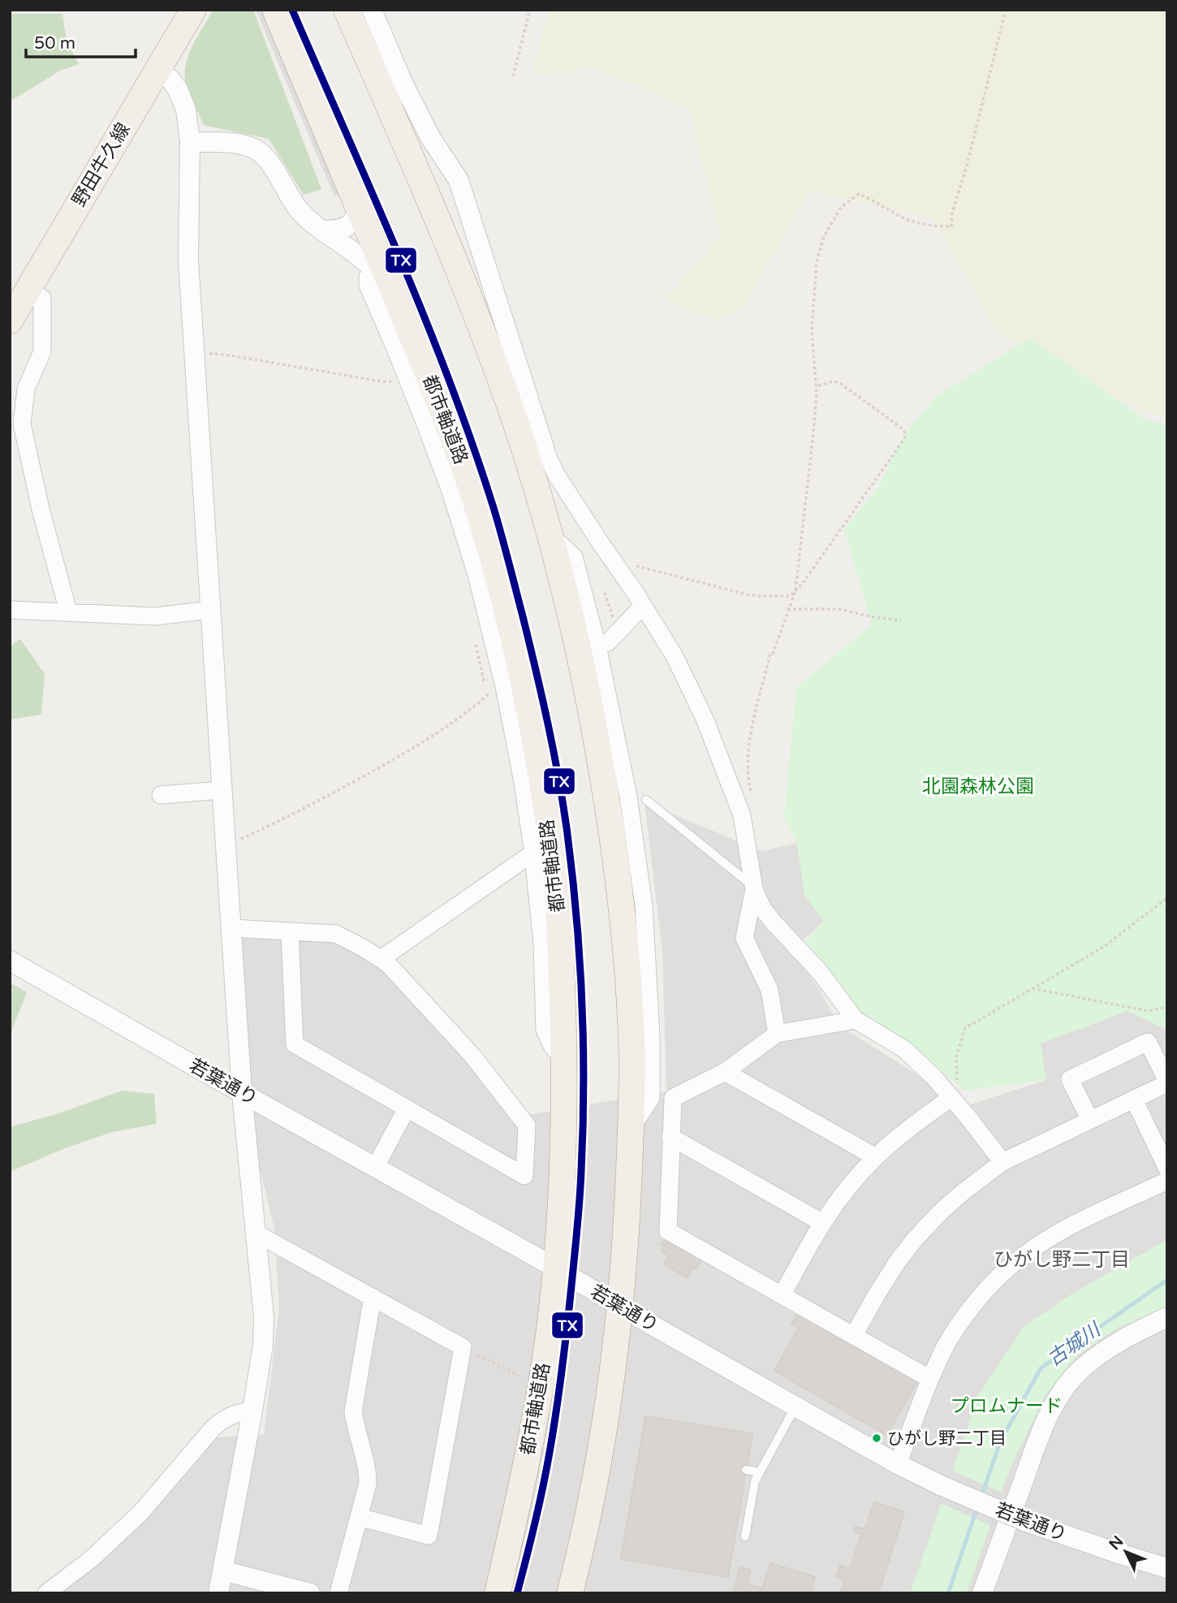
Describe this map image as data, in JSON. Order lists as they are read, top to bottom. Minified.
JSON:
{"streets":{"main road":["野田牛久線","都市軸道路"],"street":["若葉通り"]},"crossings":[["都市軸道路","若葉通り"]],"districts":["ひがし野二丁目"],"water":["古城川"],"parks":["北園森林公園","プロムナード"],"places":["ひがし野二丁目"],"lines":["transit line TX"],"scale_bar":"50 m","north":"top left"}
